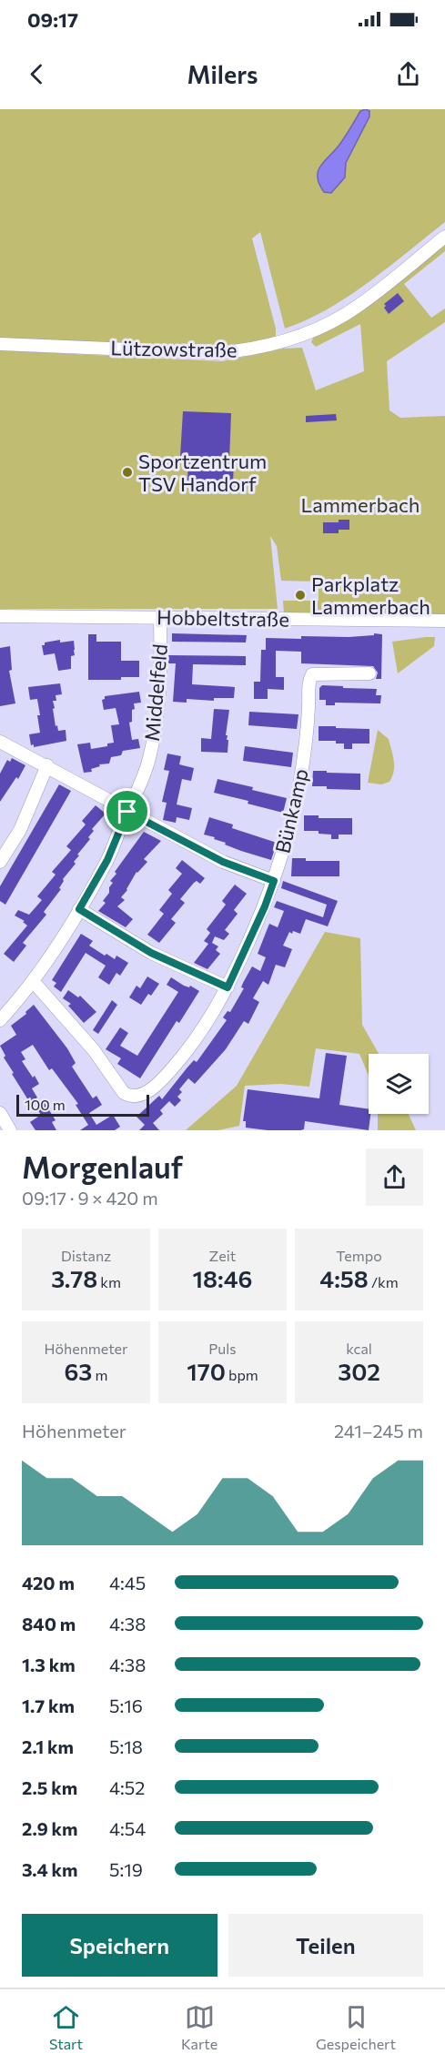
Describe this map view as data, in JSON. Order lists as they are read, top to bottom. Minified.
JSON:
{"streets":{"street":["Lützowstraße","Hobbeltstraße","Middelfeld","Bünkamp"]},"crossings":[["Hobbeltstraße","Middelfeld"],["Middelfeld","Bünkamp"]],"parks":["Lammerbach"],"places":["Sportzentrum TSV Handorf","Parkplatz Lammerbach"],"scale_bar":"100 m","page":{"status":"09:17","header":"Milers","scale":"100 m","heading":["Morgenlauf","09:17 · 9 × 420 m"],"stats":[["Distanz","3.78 km"],["Zeit","18:46"],["Tempo","4:58 /km"],["Höhenmeter","63 m"],["Puls","170 bpm"],["kcal","302"]],"chart":["Höhenmeter","241–245 m"],"list":[{"name":"420 m","note":"4:45"},{"name":"840 m","note":"4:38"},{"name":"1.3 km","note":"4:38"},{"name":"1.7 km","note":"5:16"},{"name":"2.1 km","note":"5:18"},{"name":"2.5 km","note":"4:52"},{"name":"2.9 km","note":"4:54"},{"name":"3.4 km","note":"5:19"}],"buttons":["Speichern","Teilen"],"tabs":["Start","Karte","Gespeichert"]}}
